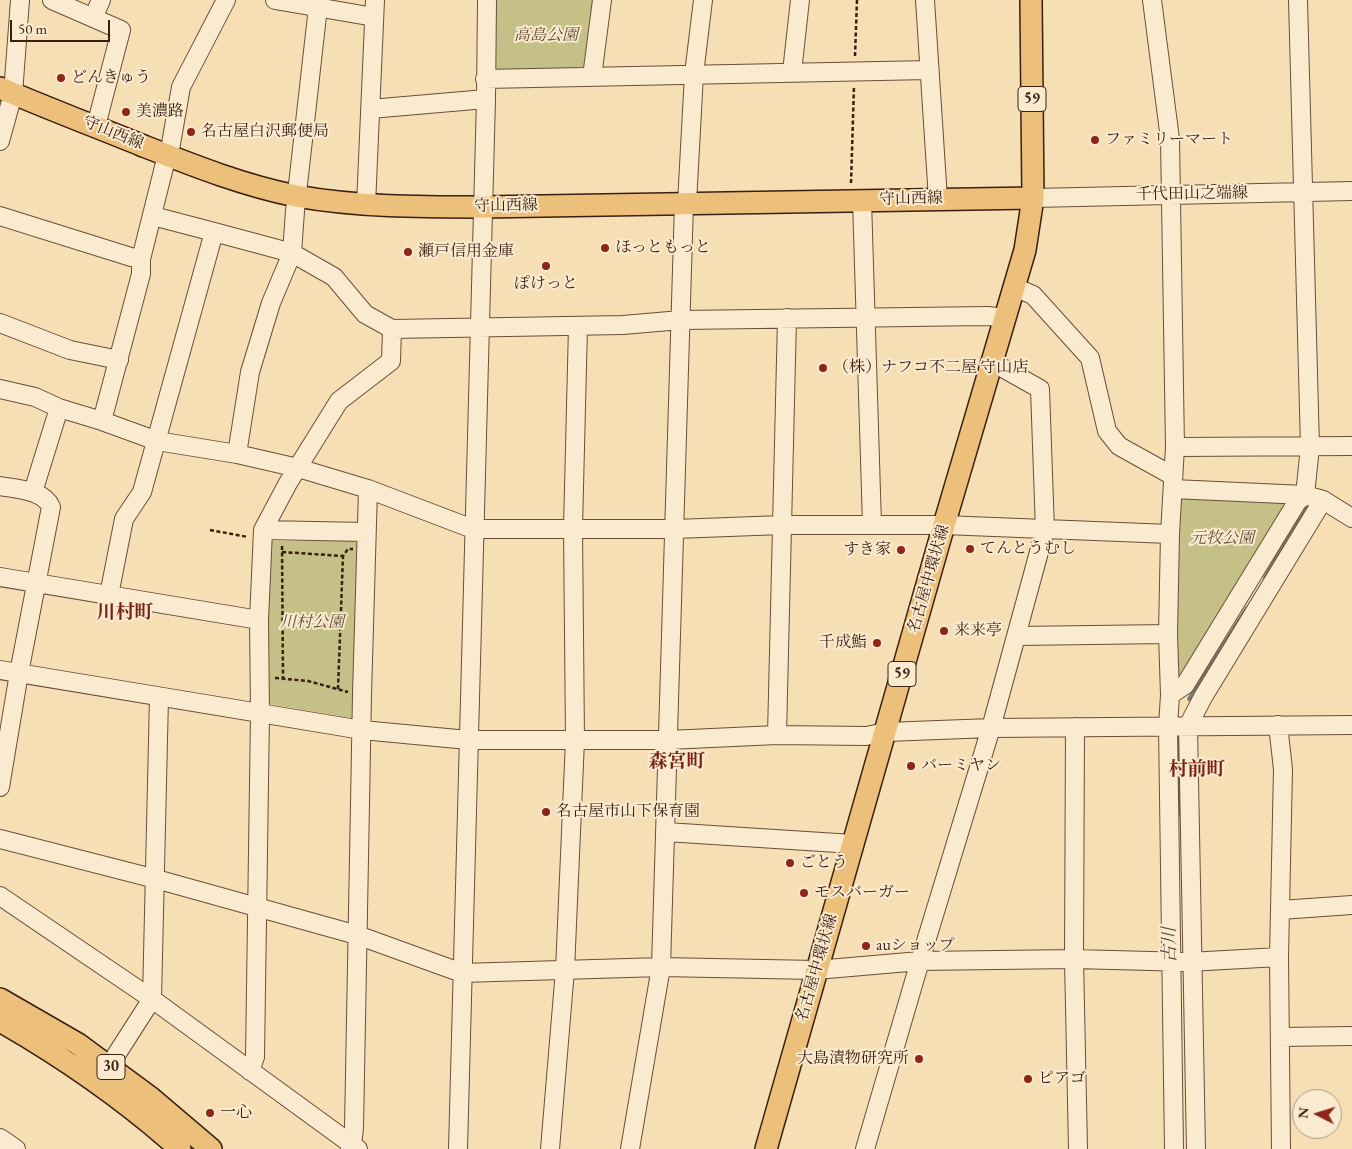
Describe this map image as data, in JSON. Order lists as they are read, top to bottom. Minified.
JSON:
{"streets":{"main road":["59","守山西線","名古屋中環状線","30"],"street":["千代田山之端線"]},"crossings":[["守山西線","千代田山之端線"],["守山西線","名古屋中環状線"],["千代田山之端線","名古屋中環状線"]],"districts":["川村町","森宮町","村前町"],"water":["古川"],"parks":["高島公園","元牧公園","川村公園"],"places":["どんきゅう","美濃路","名古屋白沢郵便局","ファミリーマート","ほっともっと","瀬戸信用金庫","ぽけっと","（株）ナフコ不二屋 守山店","てんとうむし","すき家","来来亭","千成鮨","バーミヤン","名古屋市山下保育園","ごとう","モスバーガー","auショップ","大島漬物研究所","ピアゴ","一心"],"scale_bar":"50 m","north":"left"}
